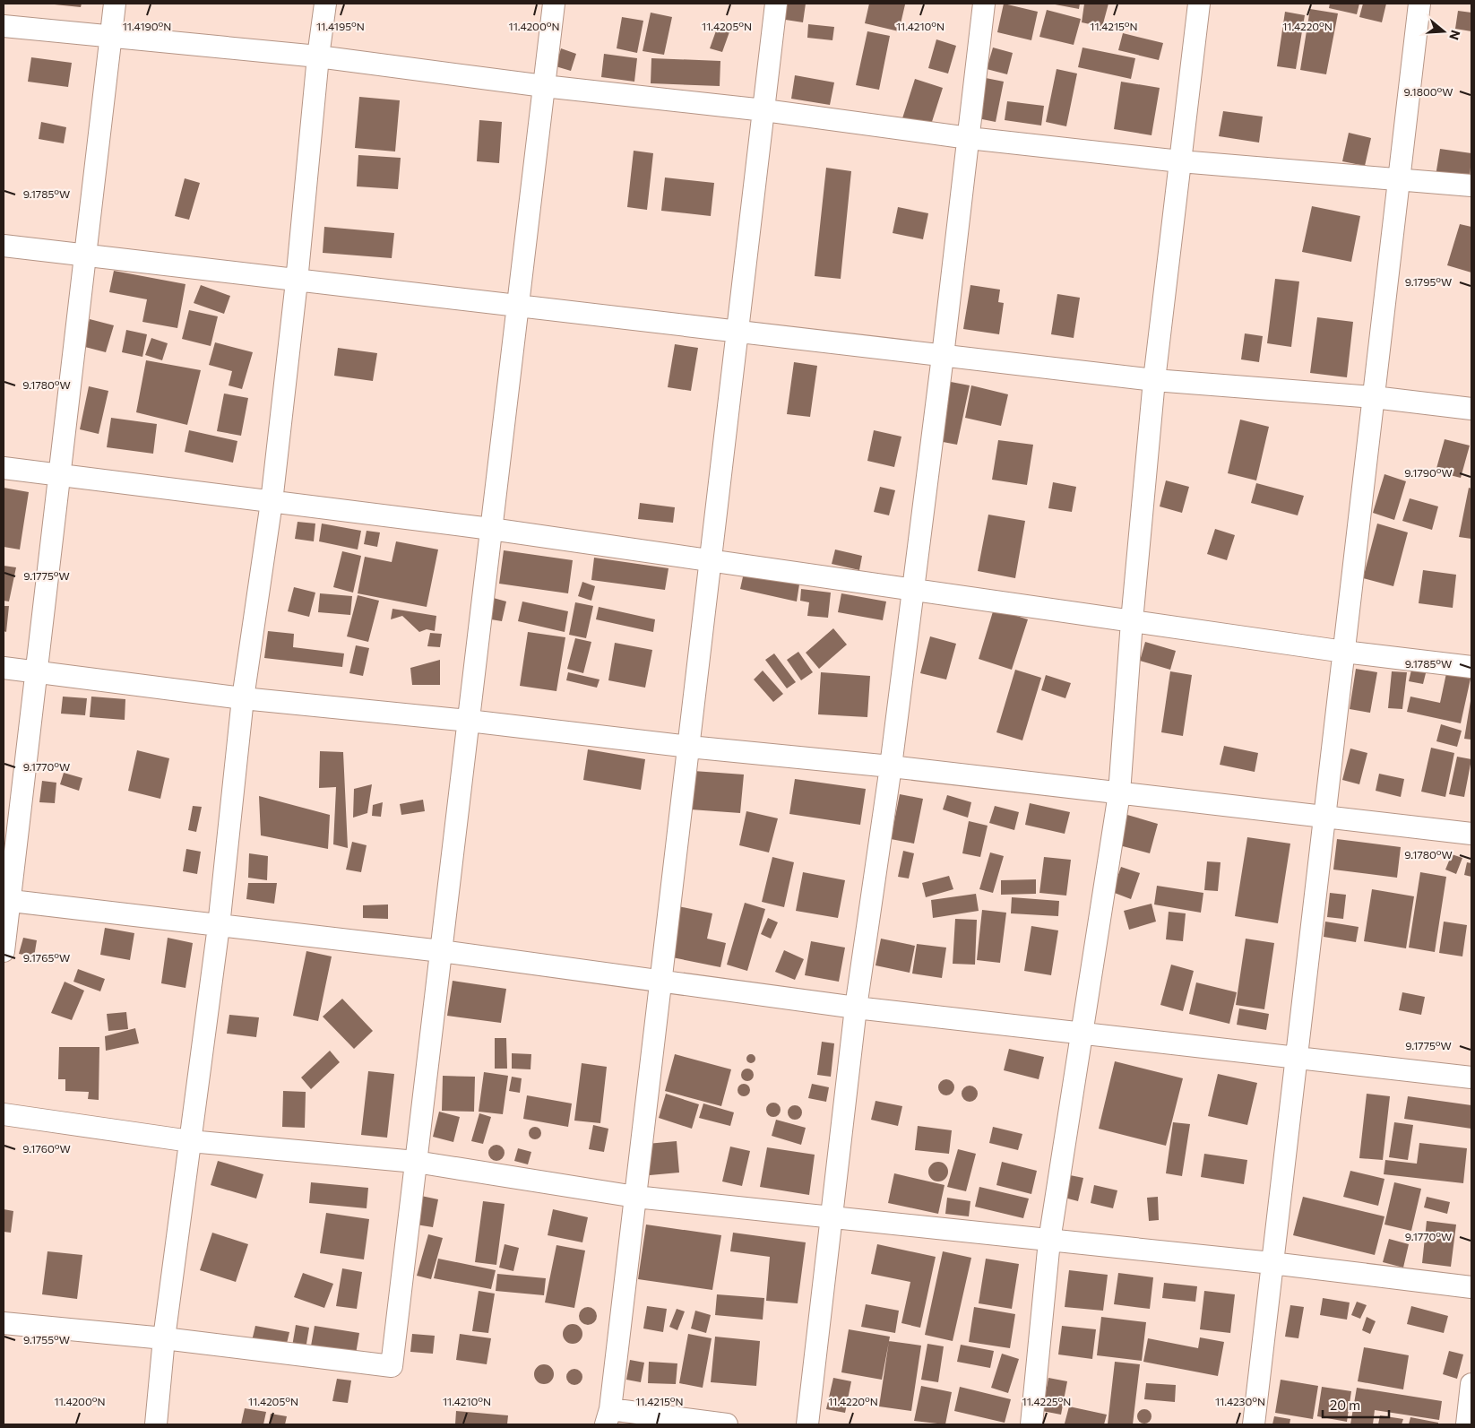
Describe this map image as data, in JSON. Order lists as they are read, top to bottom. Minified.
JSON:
{"scale_bar":"20 m","north":"right","coordinates":["11.4190°N","11.4195°N","11.4200°N","11.4205°N","11.4210°N","11.4215°N","11.4220°N","9.1800°W","9.1785°W","9.1795°W","9.1780°W","9.1790°W","9.1775°W","9.1770°W","9.1765°W","9.1760°W","9.1755°W","11.4225°N","11.4230°N"]}
